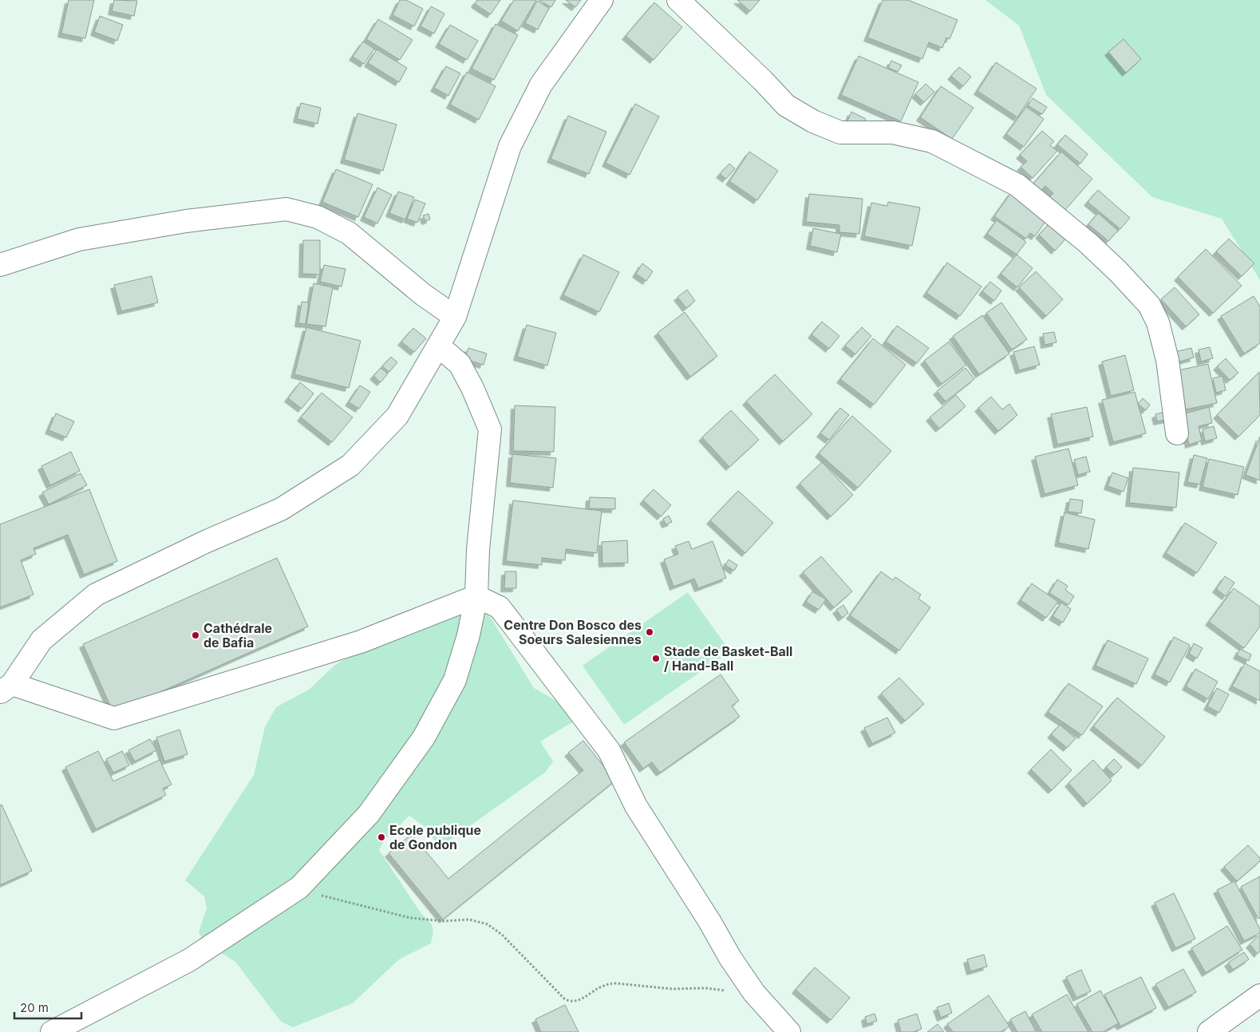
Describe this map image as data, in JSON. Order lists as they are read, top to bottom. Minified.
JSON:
{"places":["Centre Don Bosco des Soeurs Salesiennes","Cathédrale de Bafia","Stade de Basket-Ball / Hand-Ball","Ecole publique de Gondon"],"scale_bar":"20 m"}
